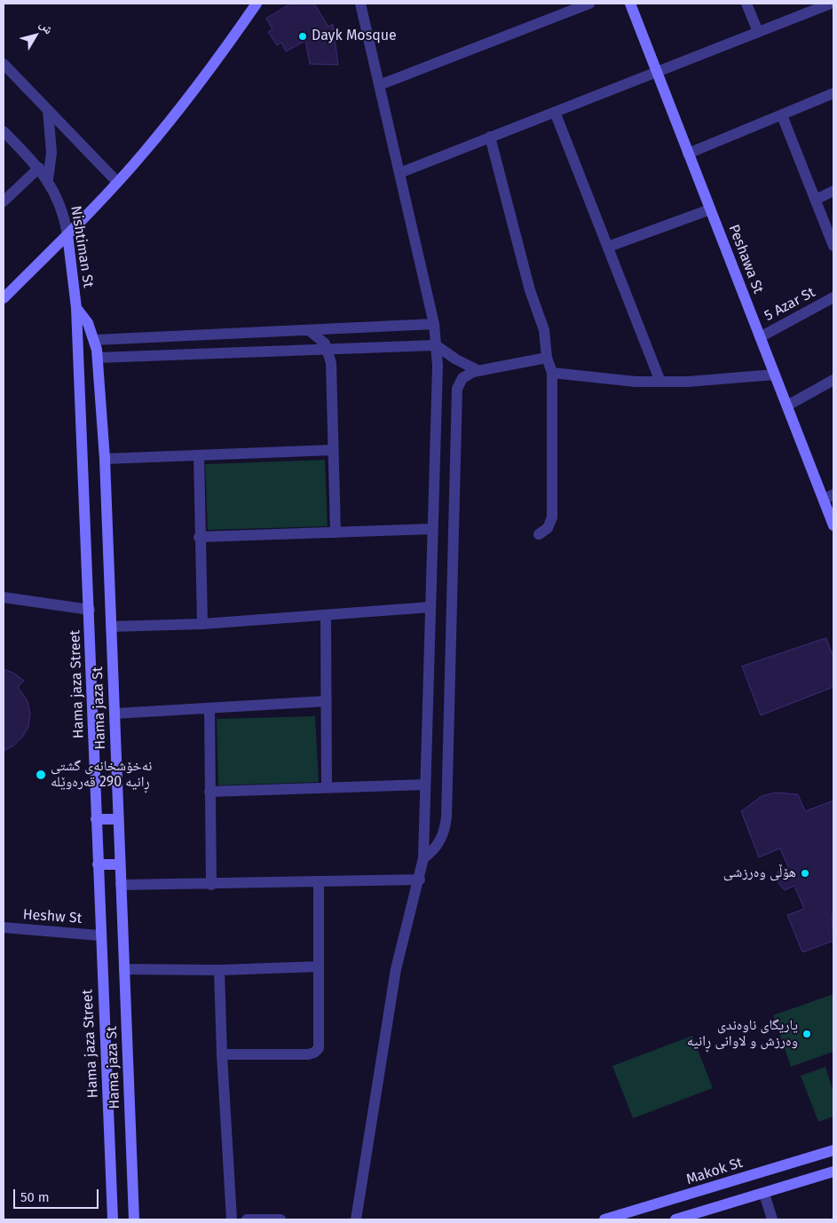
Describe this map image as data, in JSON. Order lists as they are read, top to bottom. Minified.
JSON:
{"streets":{"street":["Nishtiman St","Peshawa St","5 Azar St","Hama jaza Street","Hama jaza St","Heshw St","Makok St"]},"crossings":[["Nishtiman St","Hama jaza Street"],["Nishtiman St","Hama jaza St"],["Peshawa St","5 Azar St"],["Hama jaza Street","Hama jaza St"],["Hama jaza Street","Heshw St"]],"places":["Dayk Mosque","نەخۆشخانەی گشتی ڕانیە 290 قەرەوێلە","هۆڵی وەرزشی","یاریگای ناوەندی وەرزش و لاوانی ڕانیە"],"scale_bar":"50 m","north":"top right"}
